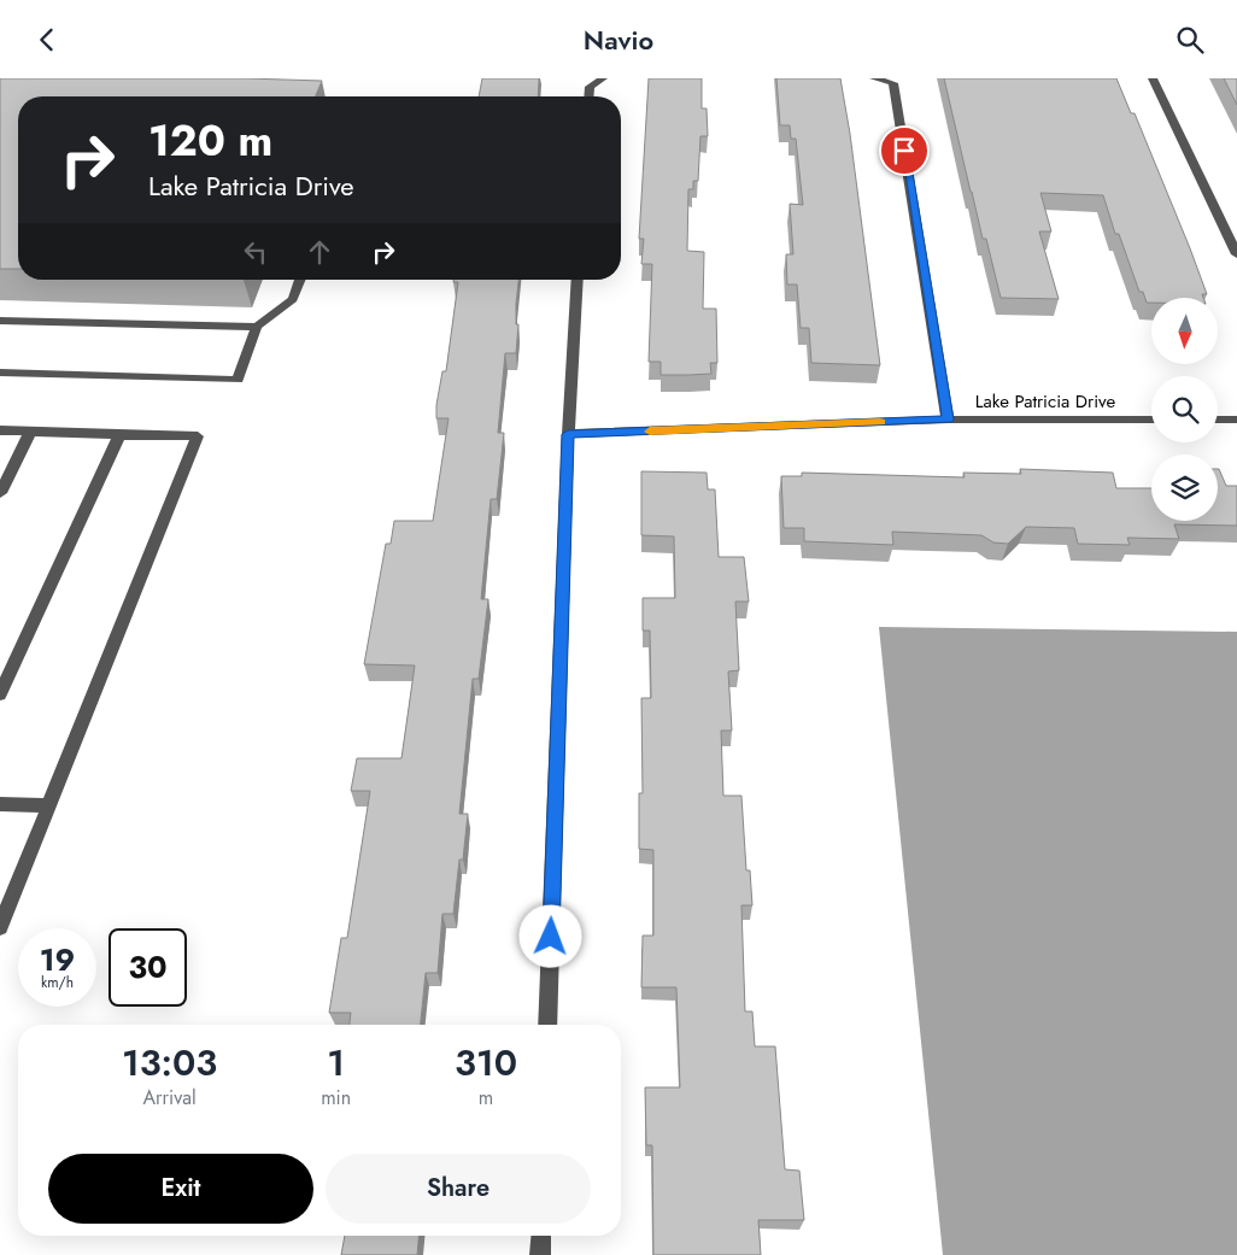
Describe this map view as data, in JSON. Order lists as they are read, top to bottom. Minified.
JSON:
{"streets":{"street":["Lake Patricia Drive"]},"north":"bottom","page":{"header":"Navio","turn":["120 m","Lake Patricia Drive"],"speed":"19 km/h","limit":"30","eta":["13:03","Arrival","1","min","310","m"],"buttons":["Exit","Share"]}}
